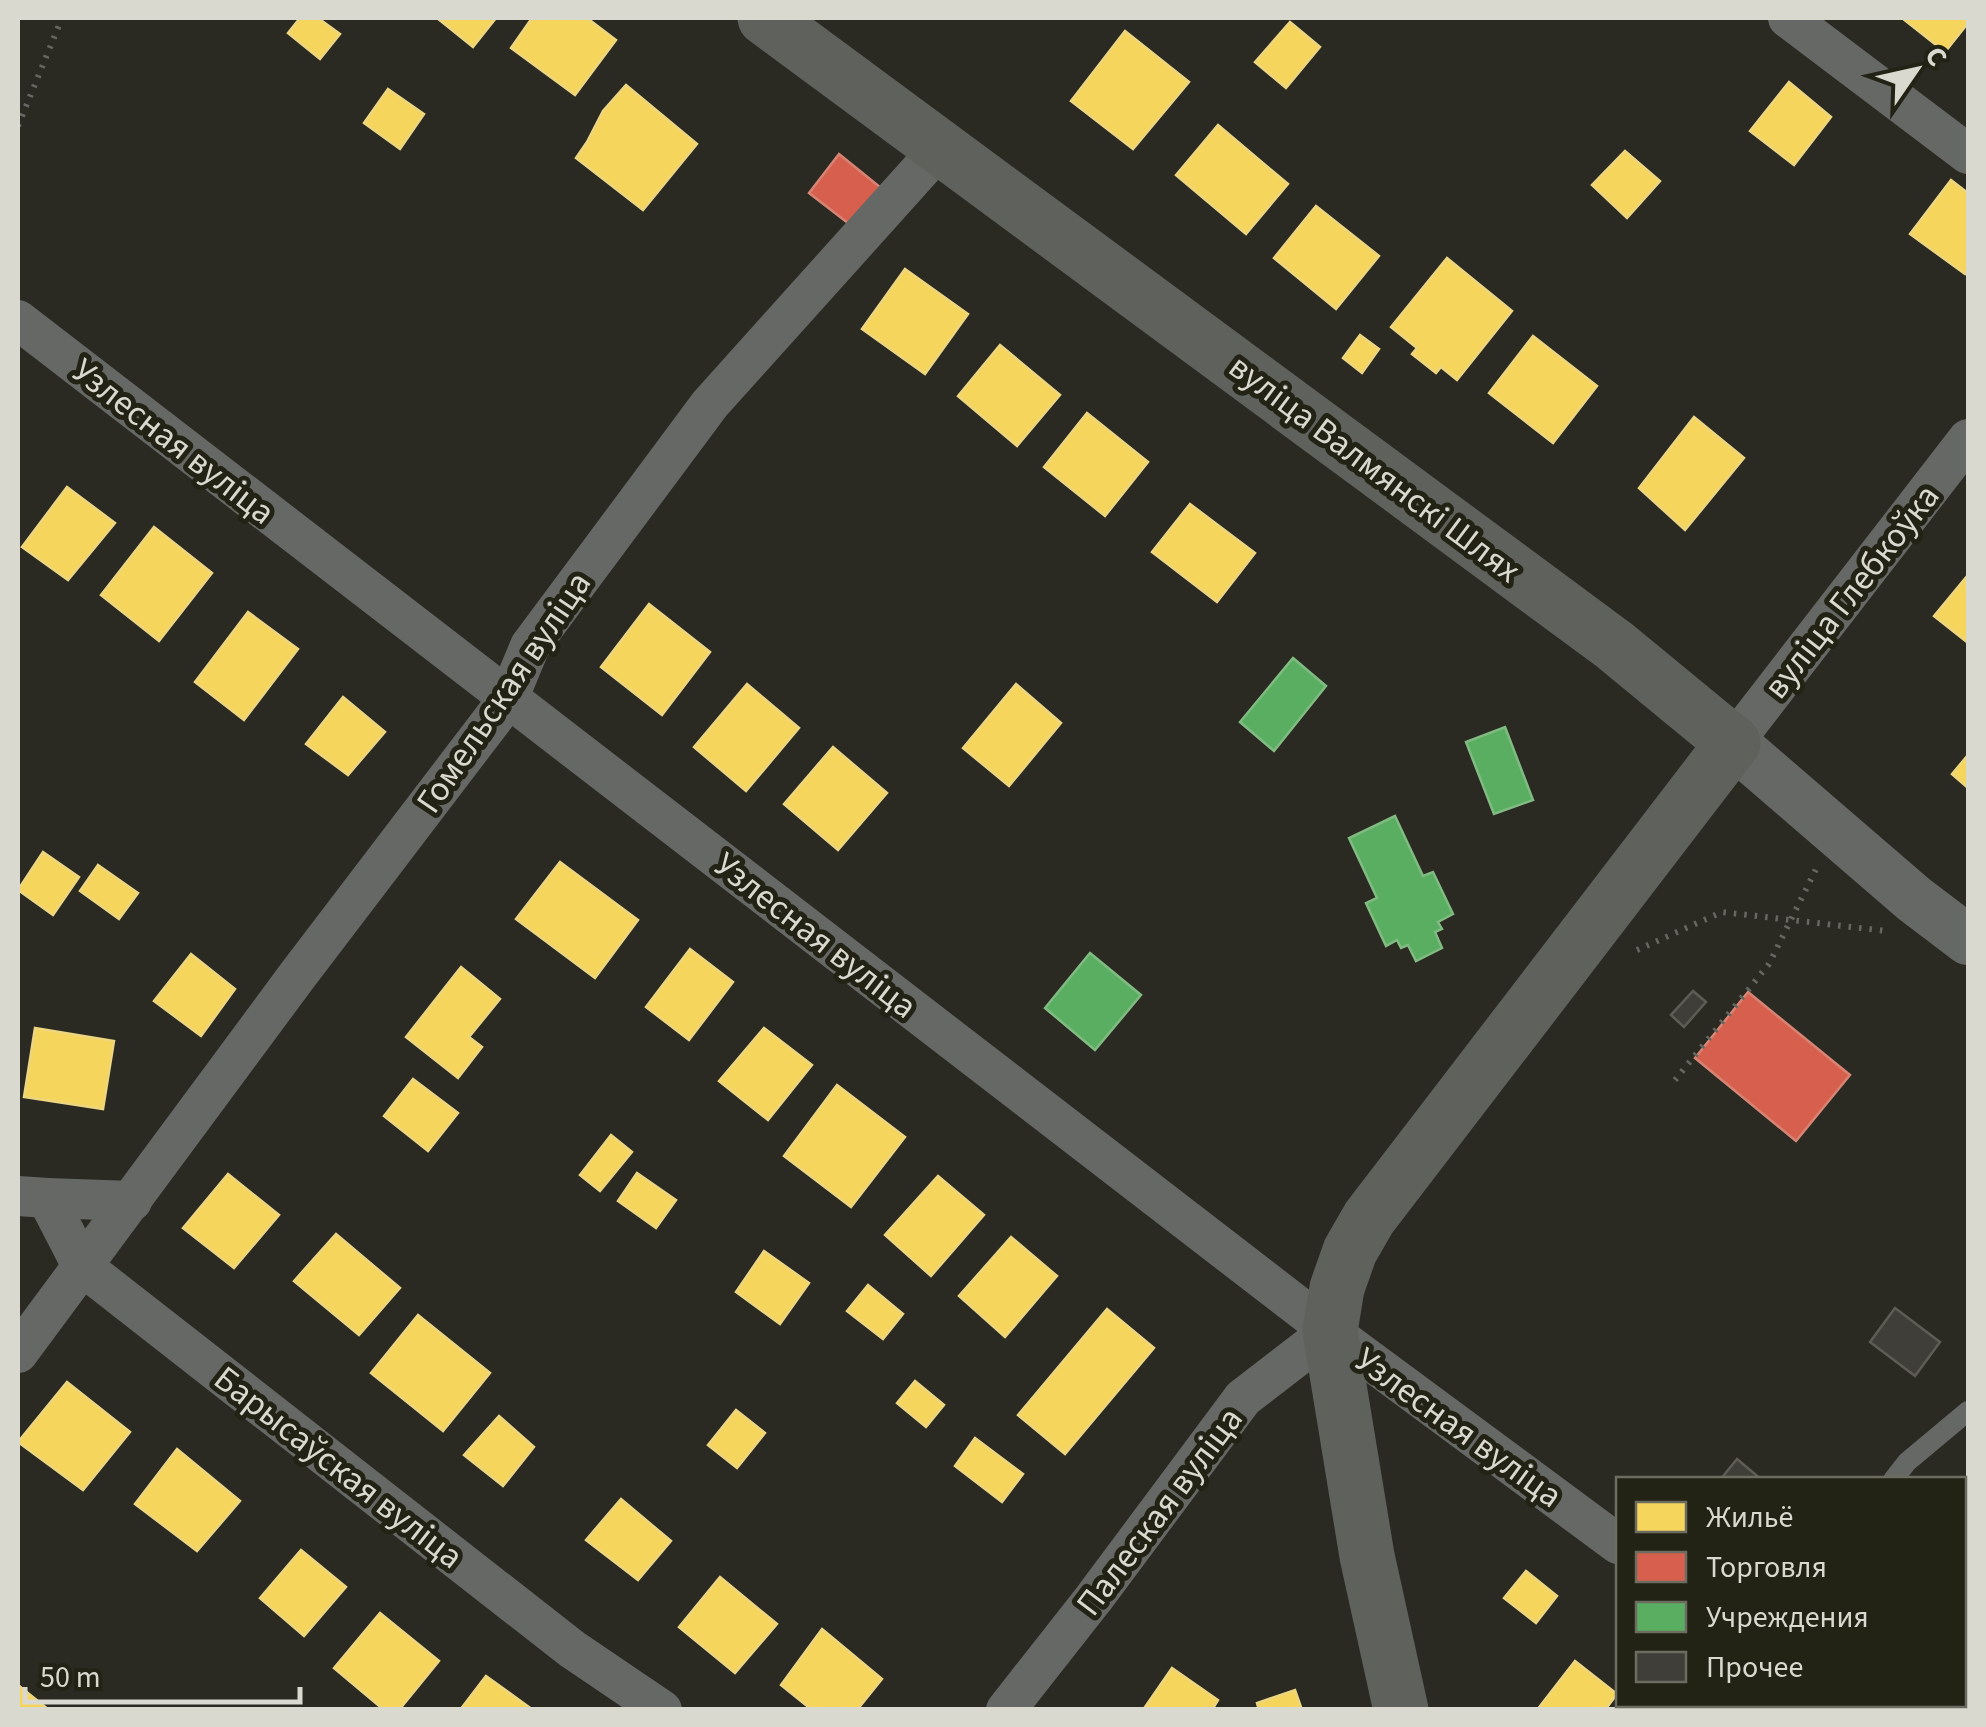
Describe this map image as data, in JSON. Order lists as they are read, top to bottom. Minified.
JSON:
{"streets":{"main road":["вуліца Валмянскі Шлях"],"street":["Узлесная вуліца","вуліца Глебкоўка","Гомельская вуліца","Барысаўская вуліца","Палеская вуліца"]},"crossings":[["Узлесная вуліца","Гомельская вуліца"],["Узлесная вуліца","Палеская вуліца"],["вуліца Валмянскі Шлях","вуліца Глебкоўка"],["вуліца Валмянскі Шлях","Гомельская вуліца"],["Гомельская вуліца","Барысаўская вуліца"]],"legend":["Жильё","Торговля","Учреждения","Прочее"],"scale_bar":"50 m","north":"top right"}
